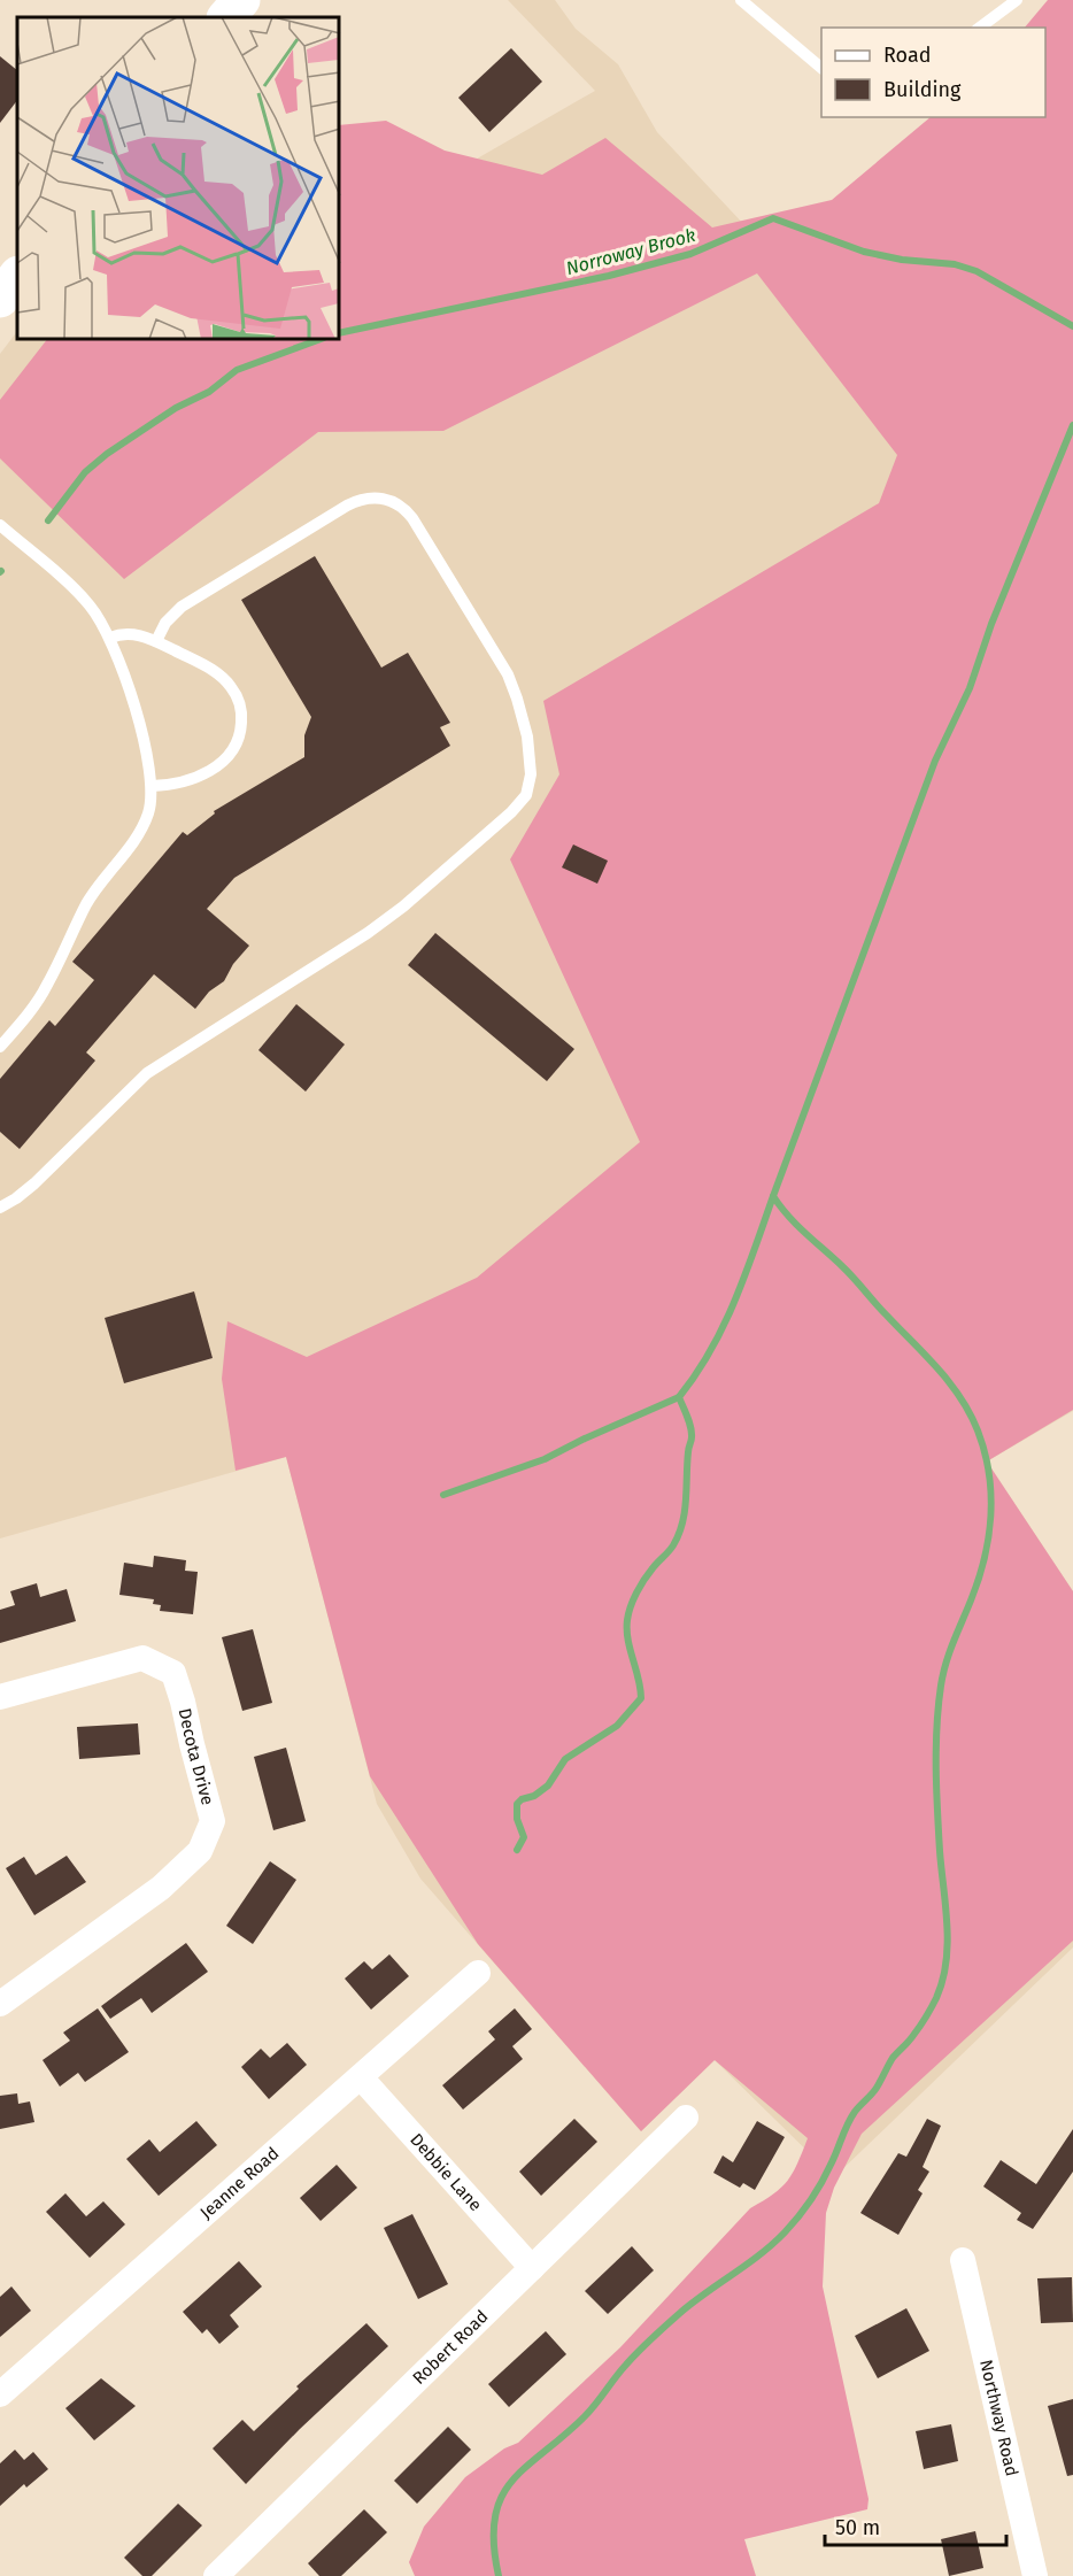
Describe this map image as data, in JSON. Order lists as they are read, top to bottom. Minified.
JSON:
{"streets":{"street":["Decota Drive","Debbie Lane","Jeanne Road","Robert Road","Northway Road"]},"crossings":[["Debbie Lane","Jeanne Road"],["Debbie Lane","Robert Road"]],"water":["Norroway Brook"],"legend":["Road","Building"],"scale_bar":"50 m"}
